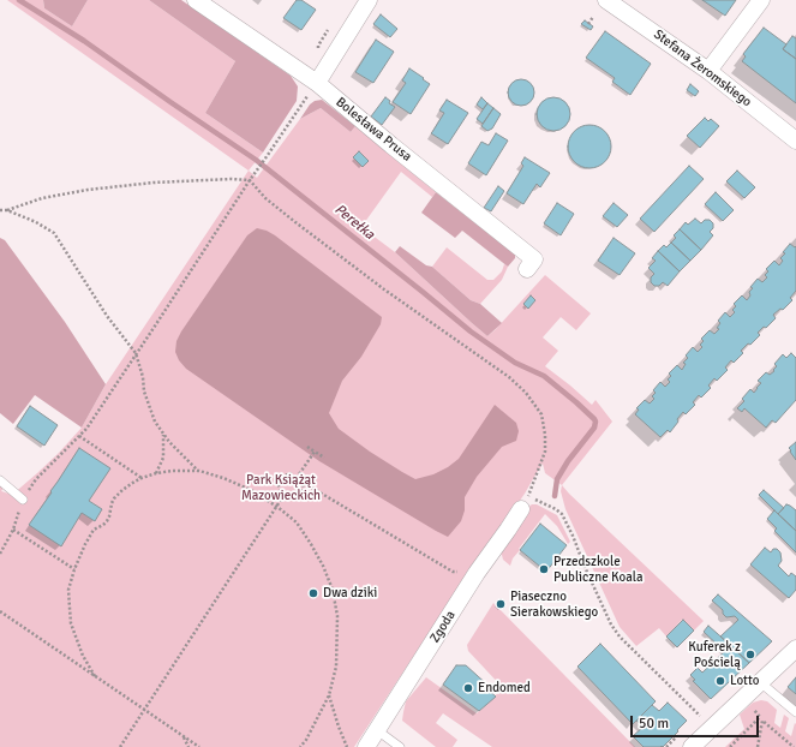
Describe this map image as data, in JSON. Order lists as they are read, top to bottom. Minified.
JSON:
{"streets":{"street":["Stefana Żeromskiego","Bolesława Prusa","Zgoda"]},"water":["Perełka"],"parks":["Park Książąt Mazowieckich"],"places":["Przedszkole Publiczne Koala","Dwa dziki","Piaseczno Sierakowskiego","Kuferek z Pościelą","Lotto","Endomed"],"scale_bar":"50 m"}
